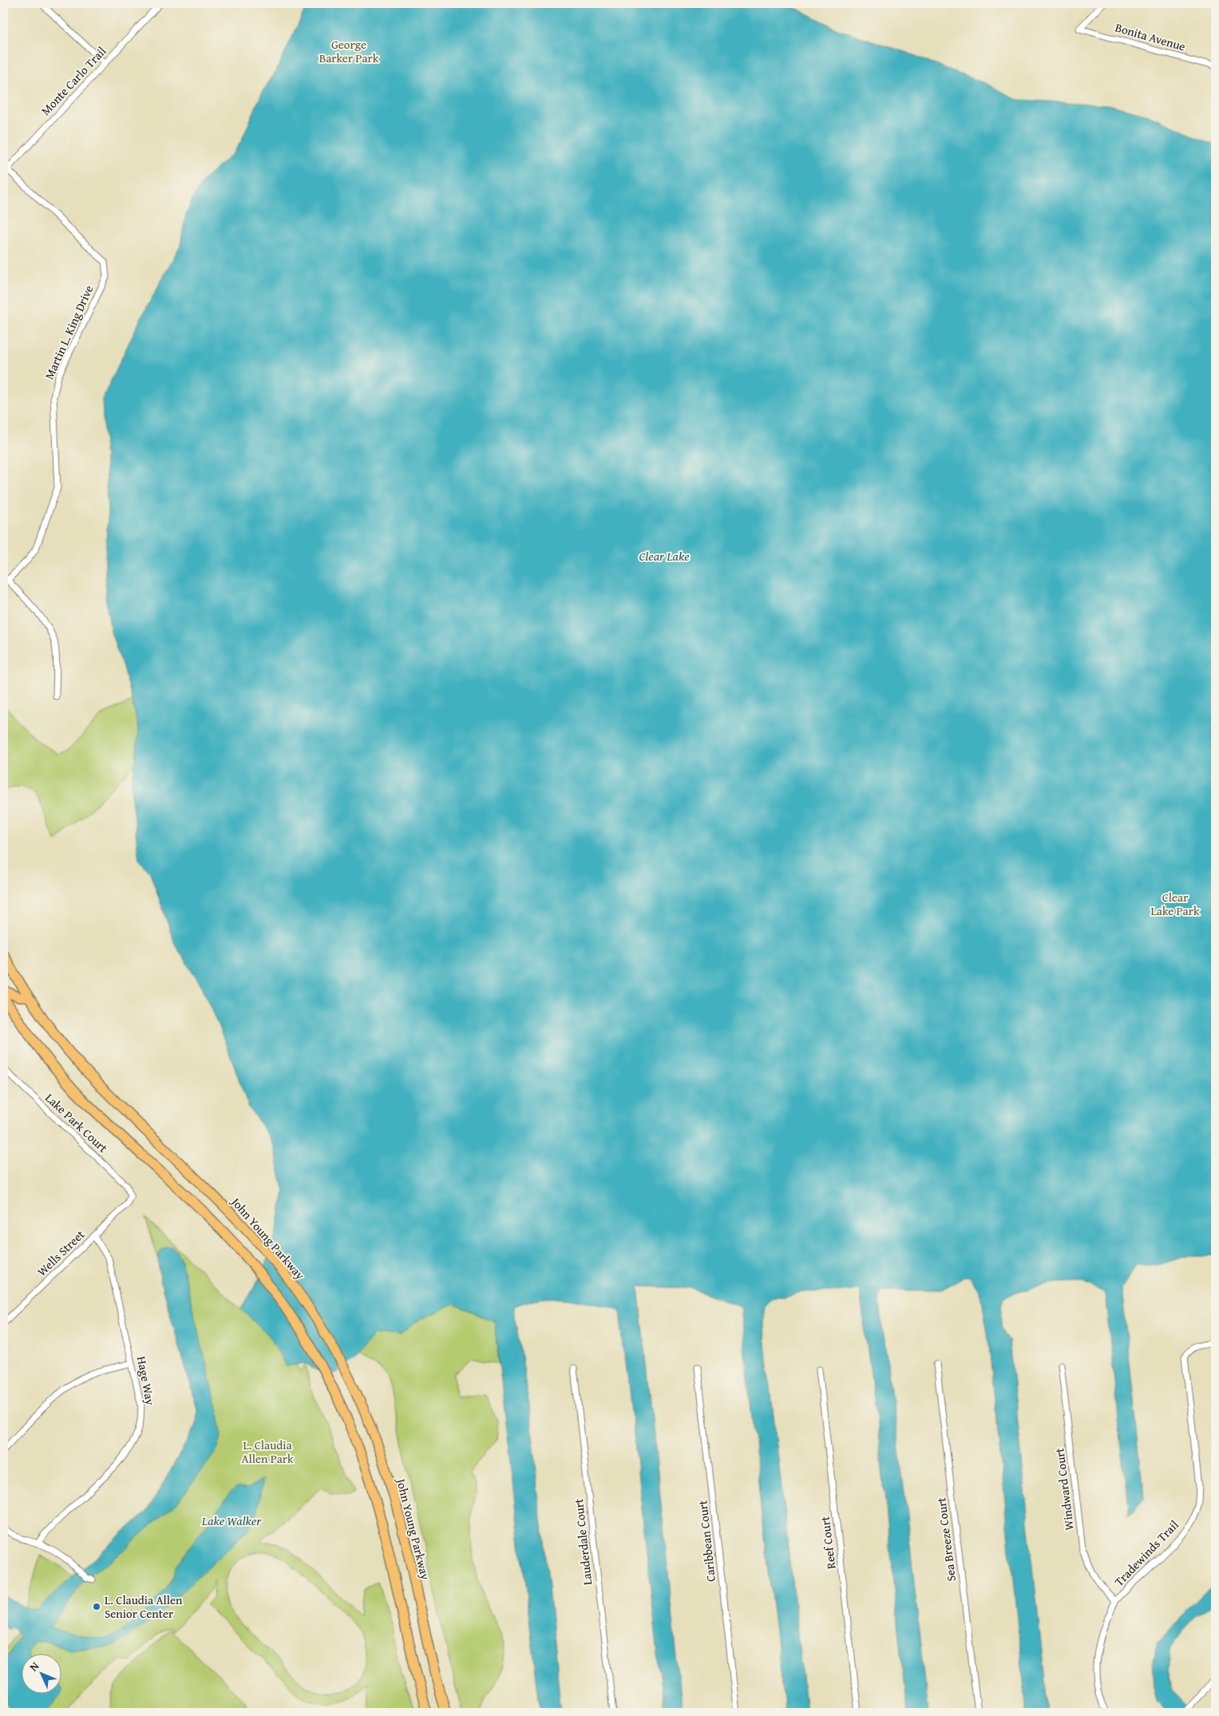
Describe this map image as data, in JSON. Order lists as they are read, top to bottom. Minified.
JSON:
{"streets":{"main road":["John Young Parkway"],"street":["Bonita Avenue","Monte Carlo Trail","Martin L. King Drive","Lake Park Court","Wells Street","Hage Way","Windward Court","Sea Breeze Court","Caribbean Court","Lauderdale Court","Reef Court","Tradewinds Trail"]},"crossings":[["Monte Carlo Trail","Martin L. King Drive"],["Lake Park Court","Wells Street"],["Wells Street","Hage Way"],["Windward Court","Tradewinds Trail"]],"water":["Clear Lake","Lake Walker"],"parks":["George Barker Park","Clear Lake Park","L. Claudia Allen Park"],"places":["L. Claudia Allen Senior Center"],"north":"top left"}
